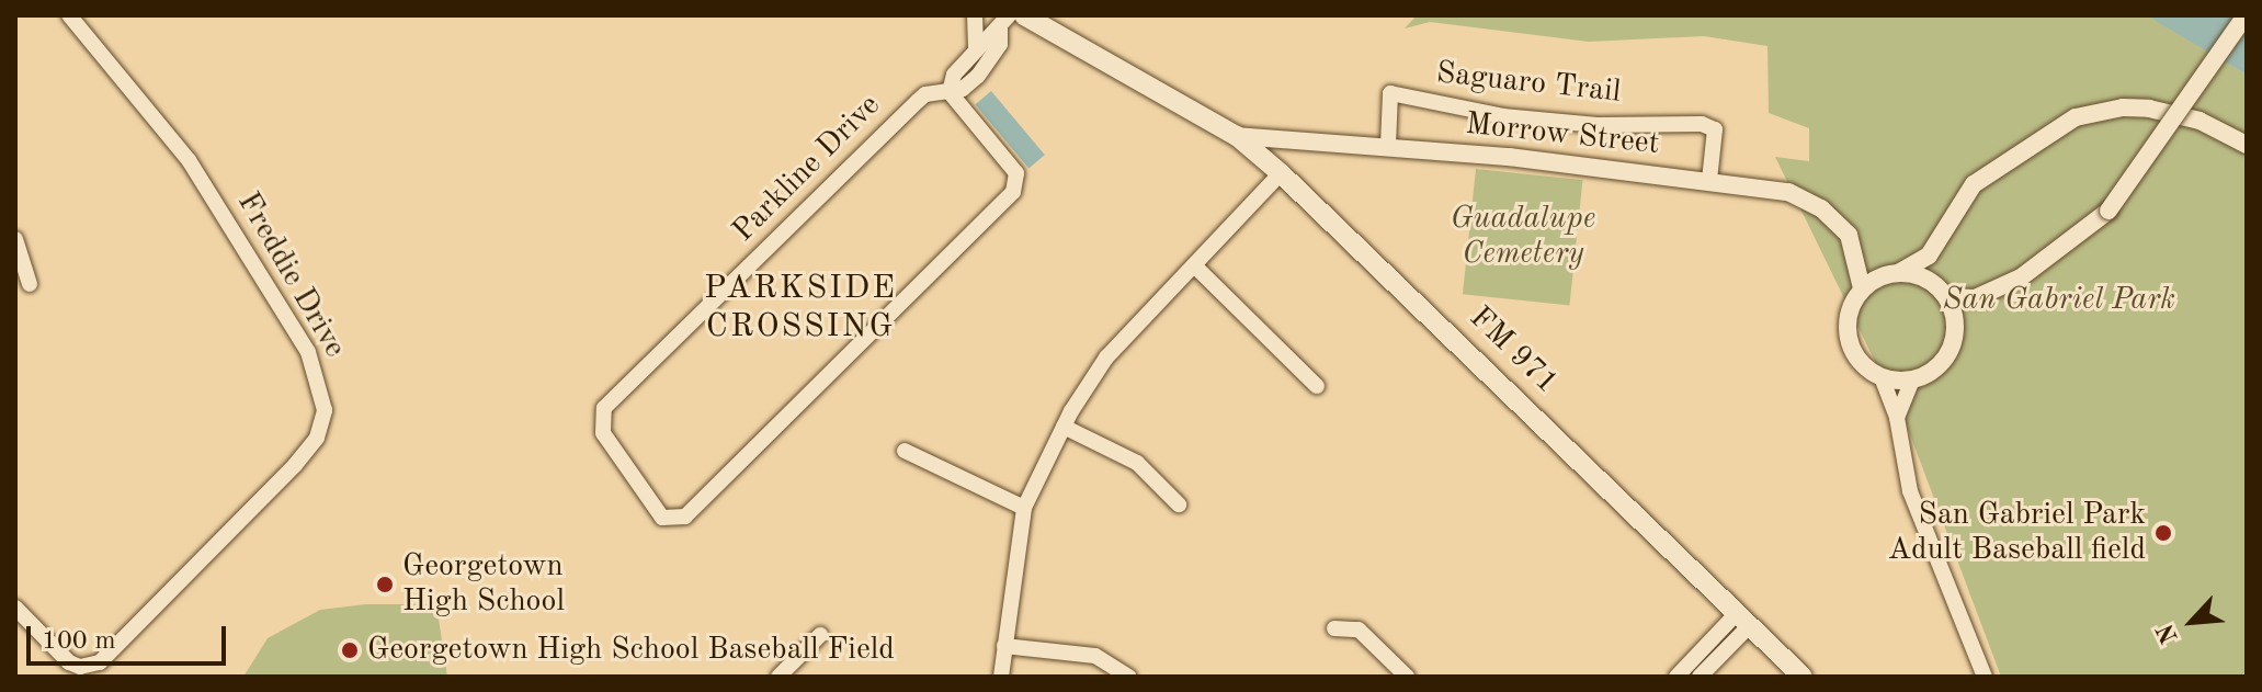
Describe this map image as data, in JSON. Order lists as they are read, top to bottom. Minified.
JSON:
{"streets":{"main road":["FM 971"],"street":["Saguaro Trail","Morrow Street","Parkline Drive","Freddie Drive"]},"crossings":[["Saguaro Trail","Morrow Street"],["Morrow Street","FM 971"]],"districts":["PARKSIDE CROSSING"],"parks":["Guadalupe Cemetery","San Gabriel Park"],"places":["San Gabriel Park Adult Baseball field","Georgetown High School","Georgetown High School Baseball Field"],"scale_bar":"100 m","north":"bottom left"}
